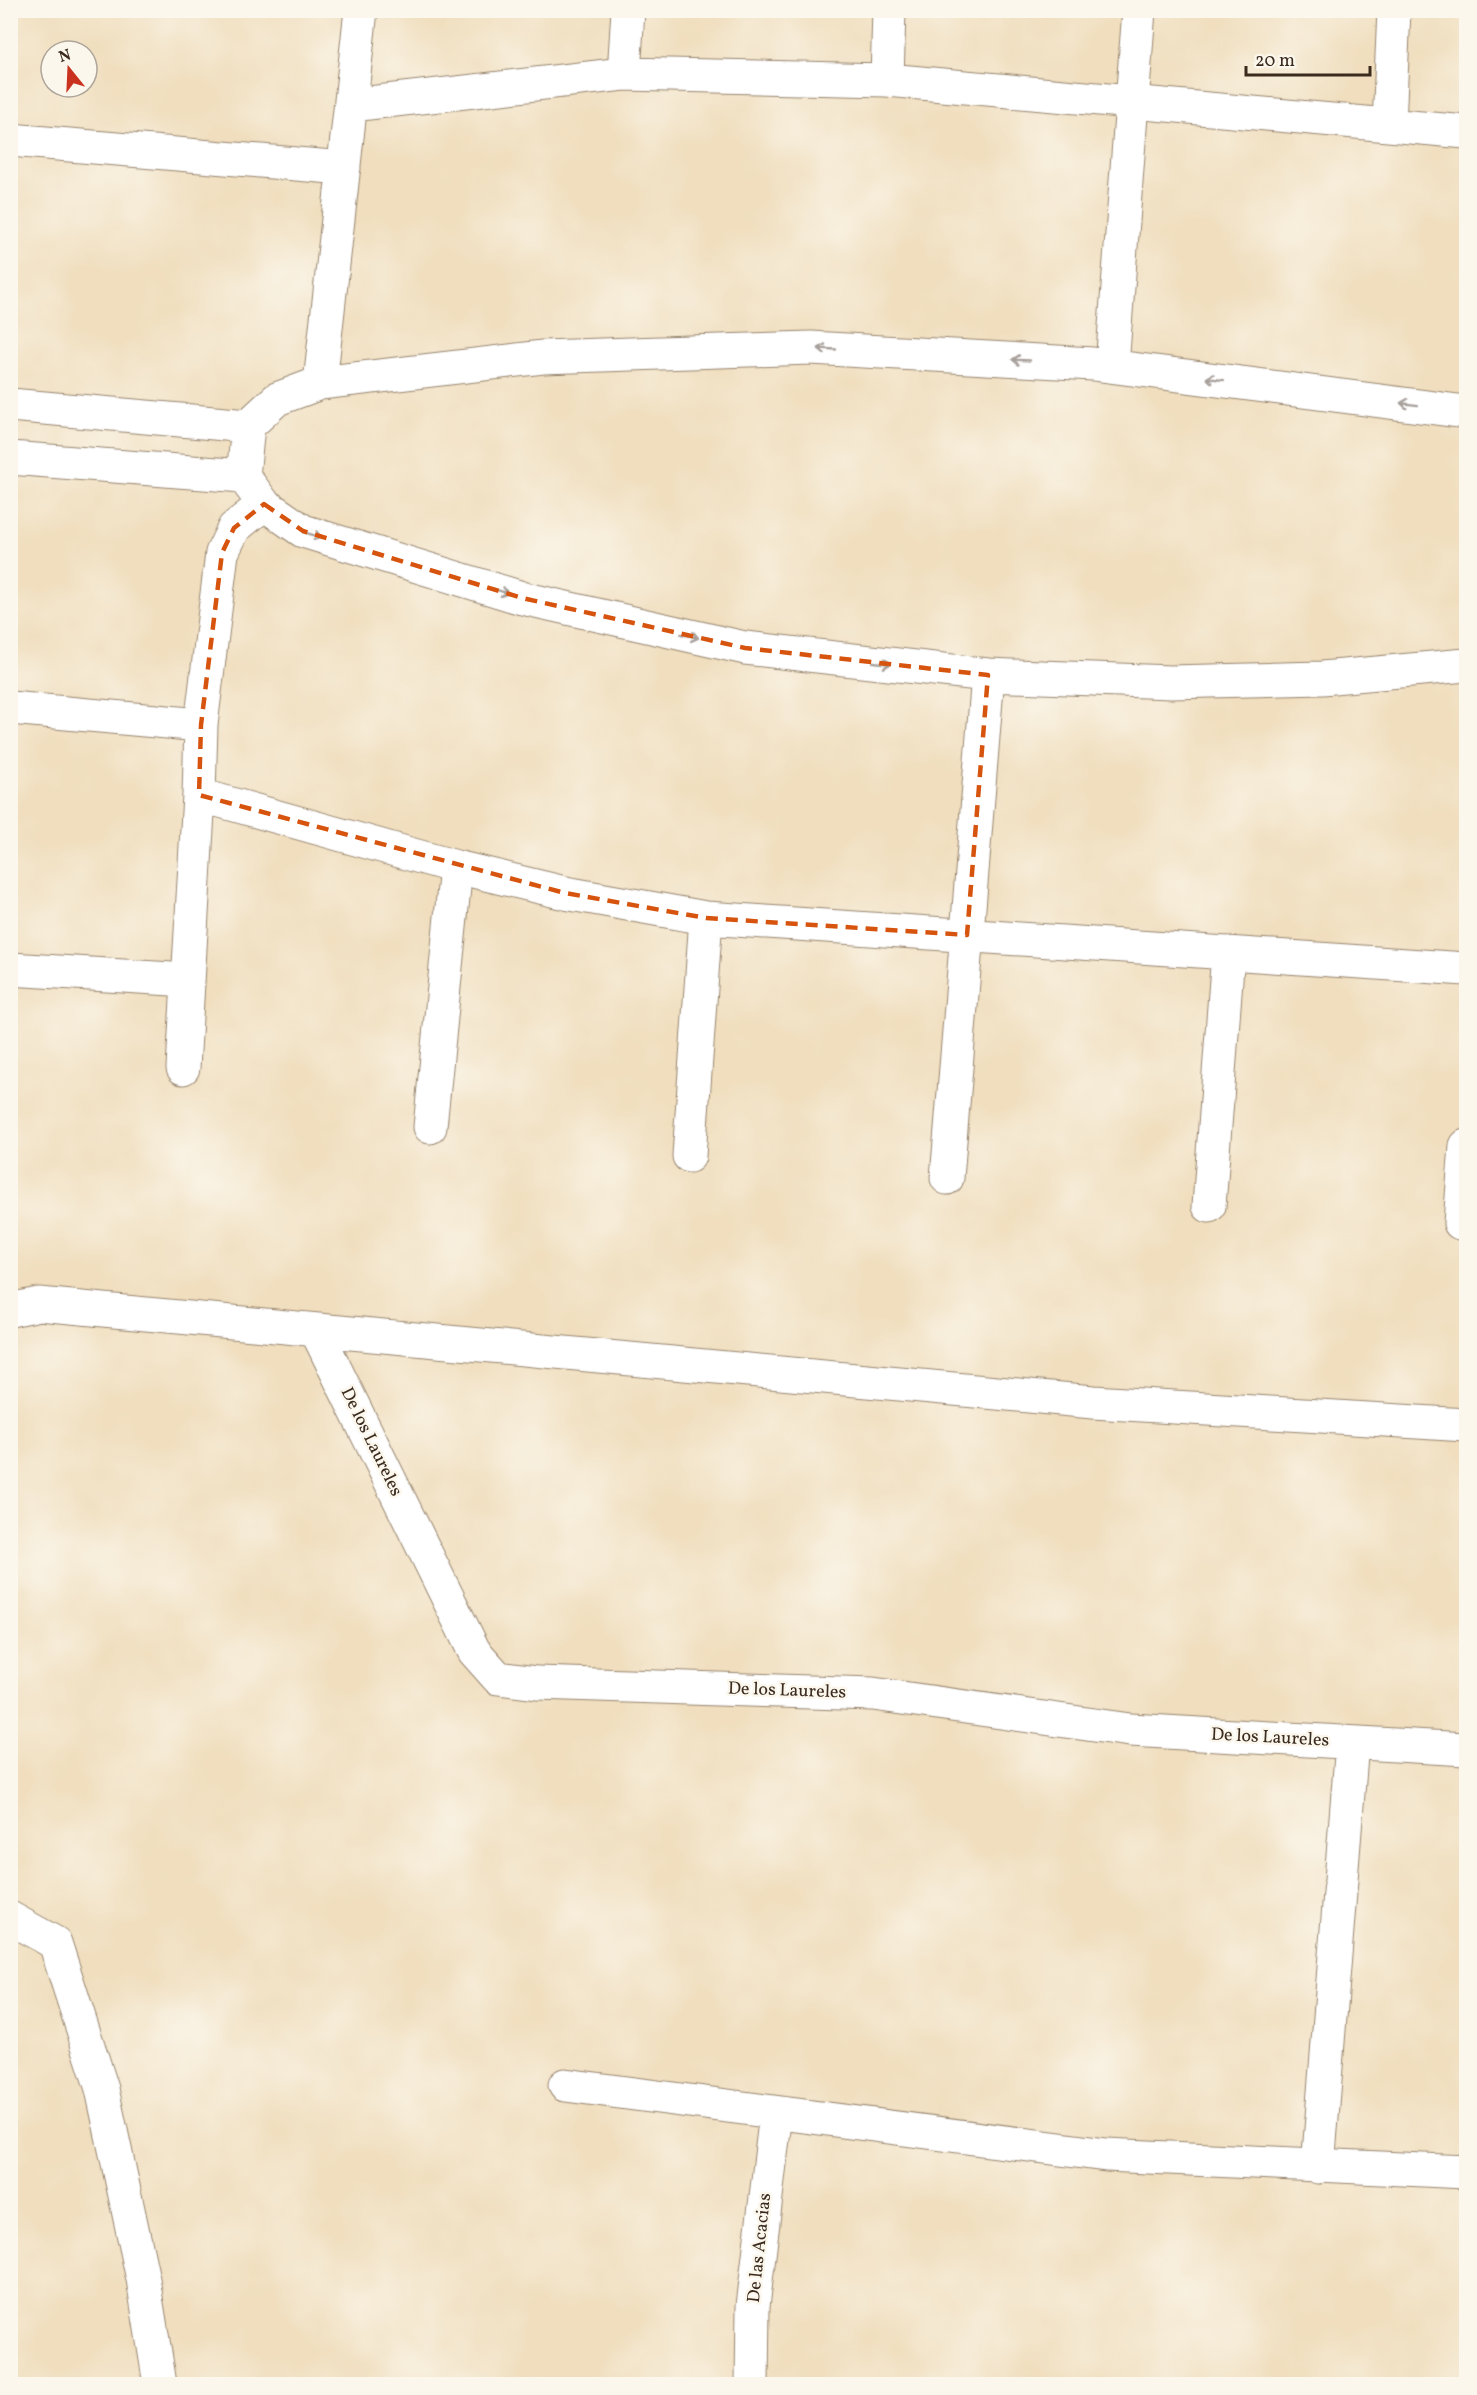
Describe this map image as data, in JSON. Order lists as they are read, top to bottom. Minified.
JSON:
{"streets":{"street":["De los Laureles","De las Acacias"]},"scale_bar":"20 m","north":"top"}
